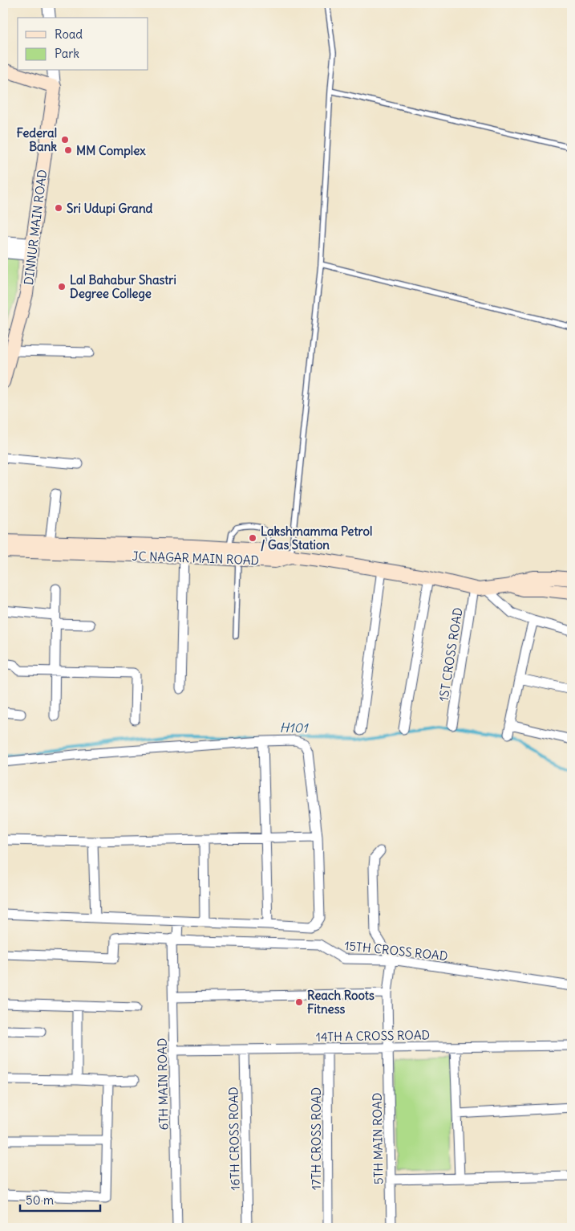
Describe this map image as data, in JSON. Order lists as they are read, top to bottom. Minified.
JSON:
{"streets":{"main road":["DINNUR MAIN ROAD","JC NAGAR MAIN ROAD"],"street":["1ST CROSS ROAD","15TH CROSS ROAD","14TH A CROSS ROAD","6TH MAIN ROAD","16TH CROSS ROAD","17TH CROSS ROAD","5TH MAIN ROAD"]},"crossings":[["15TH CROSS ROAD","6TH MAIN ROAD"],["15TH CROSS ROAD","5TH MAIN ROAD"],["14TH A CROSS ROAD","6TH MAIN ROAD"],["14TH A CROSS ROAD","16TH CROSS ROAD"],["14TH A CROSS ROAD","17TH CROSS ROAD"],["14TH A CROSS ROAD","5TH MAIN ROAD"]],"water":["H101"],"places":["Federal Bank","MM Complex","Sri Udupi Grand","Lal Bahabur Shastri Degree College","Lakshmamma Petrol / Gas Station","Reach Roots Fitness"],"legend":["Road","Park"],"scale_bar":"50 m"}
